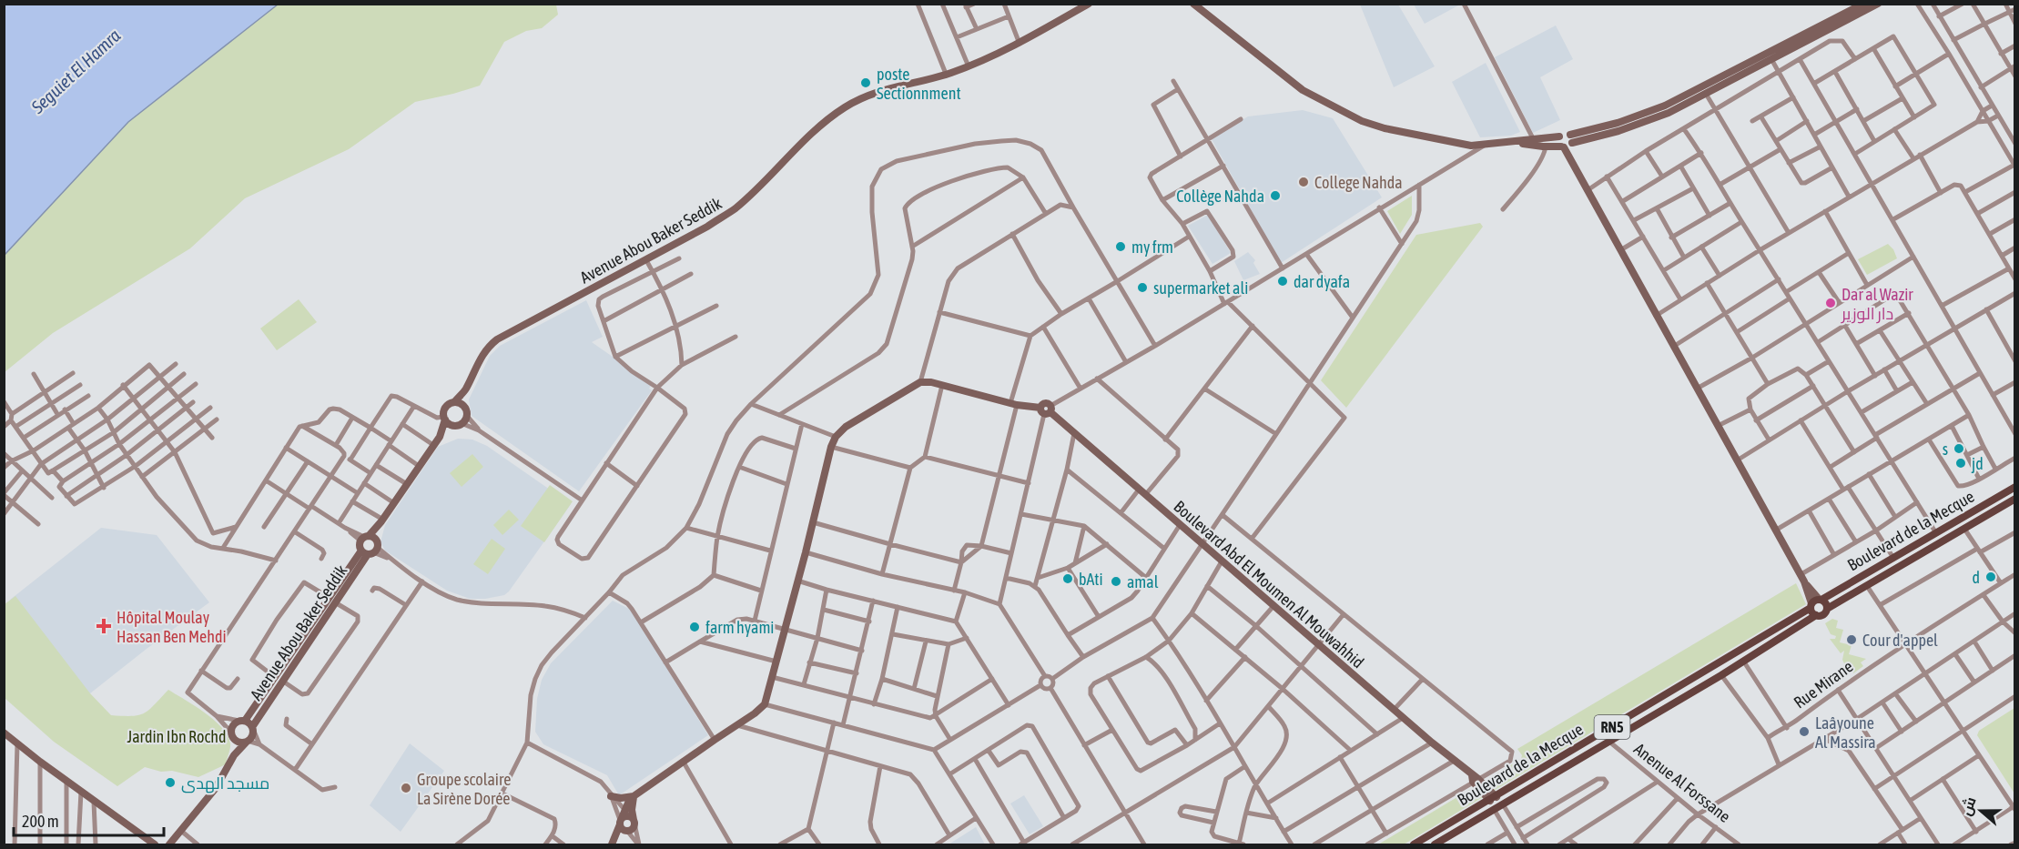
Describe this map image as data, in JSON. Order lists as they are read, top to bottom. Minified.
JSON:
{"streets":{"main road":["Avenue Abou Baker Seddik","Boulevard de la Mecque","Boulevard Abd El Moumen Al Mouwahhid","RN5"],"street":["Rue Mirane","Anenue Al Forssane"]},"crossings":[["Boulevard de la Mecque","Boulevard Abd El Moumen Al Mouwahhid"],["Boulevard de la Mecque","RN5"],["Boulevard de la Mecque","Anenue Al Forssane"]],"water":["Seguiet El Hamra"],"parks":["Jardin Ibn Rochd"],"places":{"other":["poste Sectionnment","College Nahda","Collège Nahda","my frm","dar dyafa","supermarket ali","Dar al Wazir دار الوزير","s","jd","d","bAti","amal","farm hyami","Cour d'appel","Laâyoune Al Massira","مسجد الهدى","Groupe scolaire La Sirène Dorée"],"health":["Hôpital Moulay Hassan Ben Mehdi"]},"scale_bar":"200 m","north":"left"}
